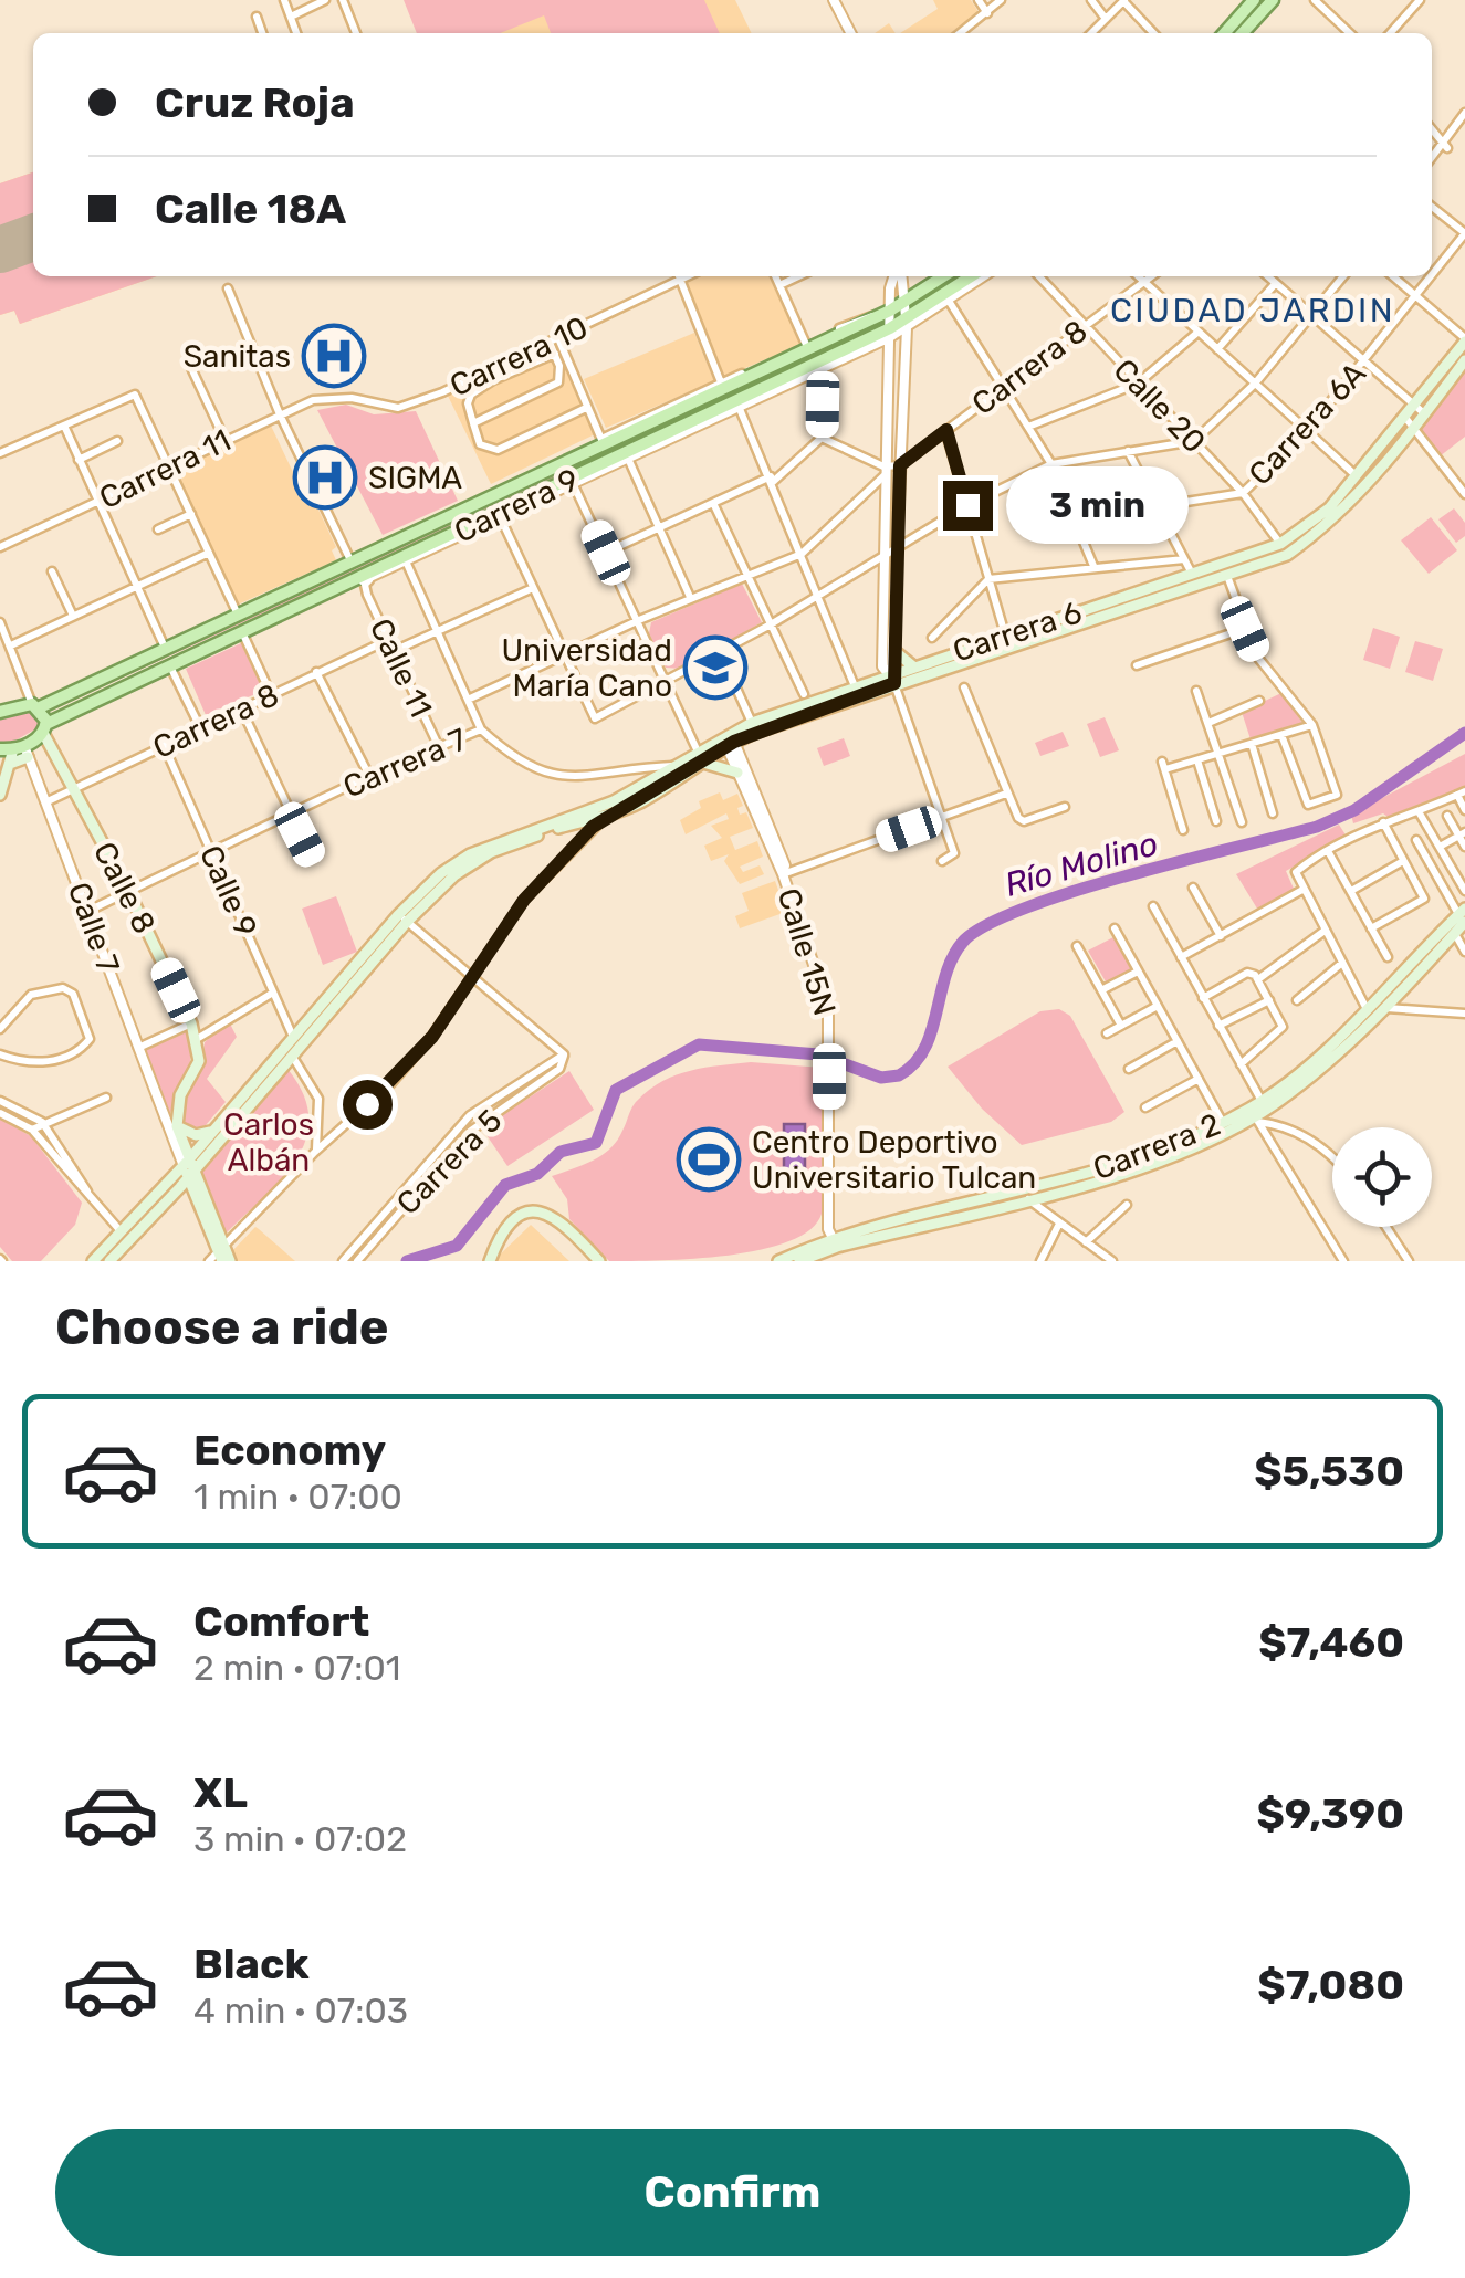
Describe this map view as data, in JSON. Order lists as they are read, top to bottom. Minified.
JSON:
{"streets":{"main road":["Carrera 9","Carrera 6","Calle 8","Carrera 2"],"street":["Carrera 10","Carrera 8","Calle 20","Carrera 6A","Carrera 11","Calle 11","Carrera 7","Calle 9","Calle 7","Calle 15N","Carrera 5"]},"crossings":[["Carrera 10","Carrera 11"],["Carrera 8","Calle 20"],["Carrera 8","Calle 11"],["Carrera 8","Calle 8"],["Carrera 8","Calle 9"],["Carrera 8","Calle 7"],["Calle 20","Carrera 6A"],["Calle 20","Carrera 6"],["Carrera 9","Calle 11"],["Carrera 9","Calle 8"],["Carrera 9","Calle 7"],["Carrera 6","Calle 9"],["Carrera 6","Calle 7"],["Carrera 6","Calle 15N"],["Carrera 6","Carrera 5"],["Calle 11","Carrera 7"],["Carrera 7","Calle 8"],["Carrera 7","Calle 9"],["Carrera 7","Calle 7"],["Calle 15N","Carrera 2"]],"districts":["CIUDAD JARDIN"],"water":["Río Molino"],"parks":["Carlos Albán"],"places":{"hospital":["Sanitas","SIGMA"],"school or university":["Universidad María Cano"],"sports":["Centro Deportivo Universitario Tulcan"]},"page":{"banner":["Cruz Roja","Calle 18A"],"bubble":"3 min","heading":"Choose a ride","list":[{"name":"Economy","note":"1 min · 07:00","value":"$5,530"},{"name":"Comfort","note":"2 min · 07:01","value":"$7,460"},{"name":"XL","note":"3 min · 07:02","value":"$9,390"},{"name":"Black","note":"4 min · 07:03","value":"$7,080"}],"buttons":"Confirm"}}
